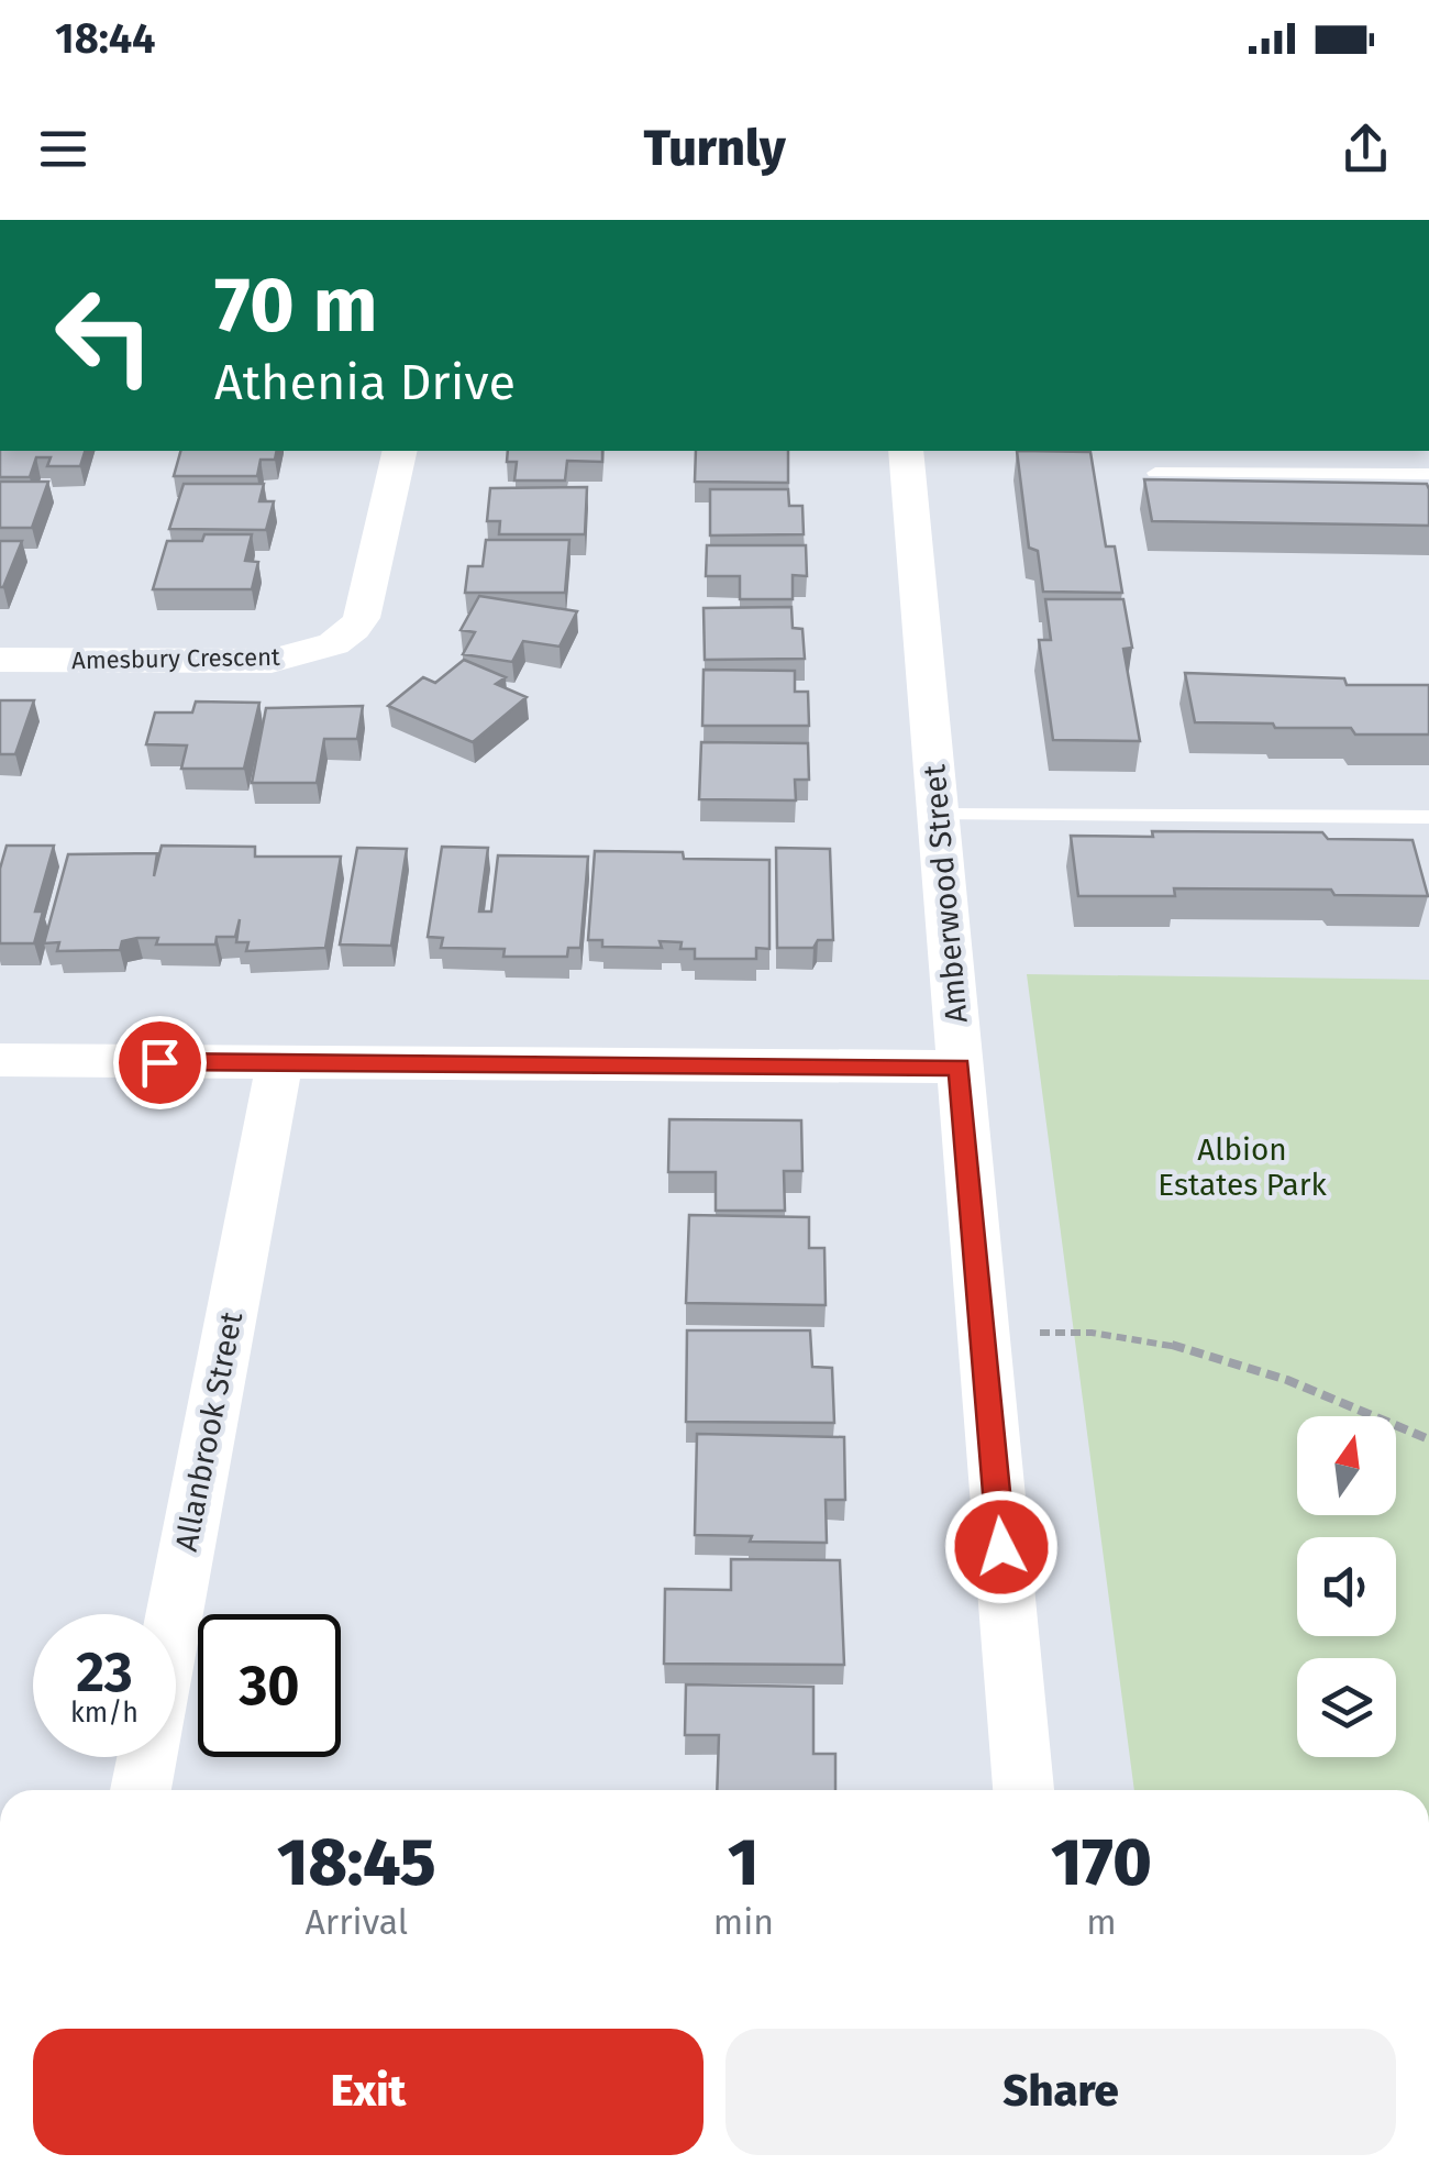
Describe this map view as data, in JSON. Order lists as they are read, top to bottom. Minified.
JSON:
{"streets":{"street":["Amesbury Crescent","Amberwood Street","Allanbrook Street"]},"parks":["Albion Estates Park"],"north":"top","page":{"status":"18:44","header":"Turnly","turn":["70 m","Athenia Drive"],"speed":"23 km/h","limit":"30","eta":["18:45","Arrival","1","min","170","m"],"buttons":["Exit","Share"]}}
